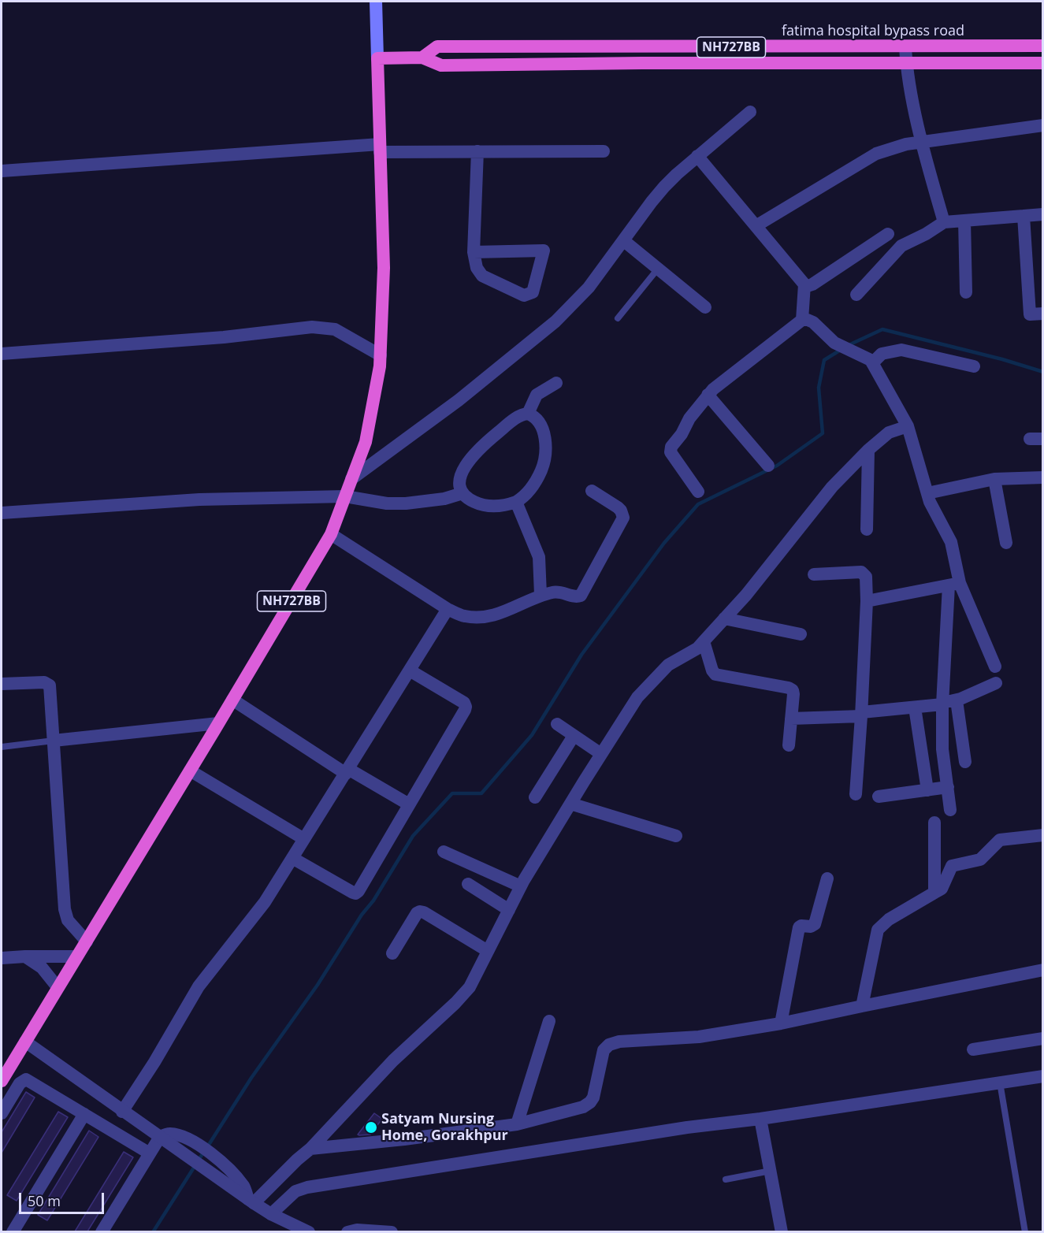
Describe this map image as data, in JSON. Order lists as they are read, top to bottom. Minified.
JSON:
{"streets":{"highway":["fatima hospital bypass road","NH727BB"]},"crossings":[["fatima hospital bypass road","NH727BB"]],"places":["Satyam Nursing Home, Gorakhpur"],"scale_bar":"50 m"}
